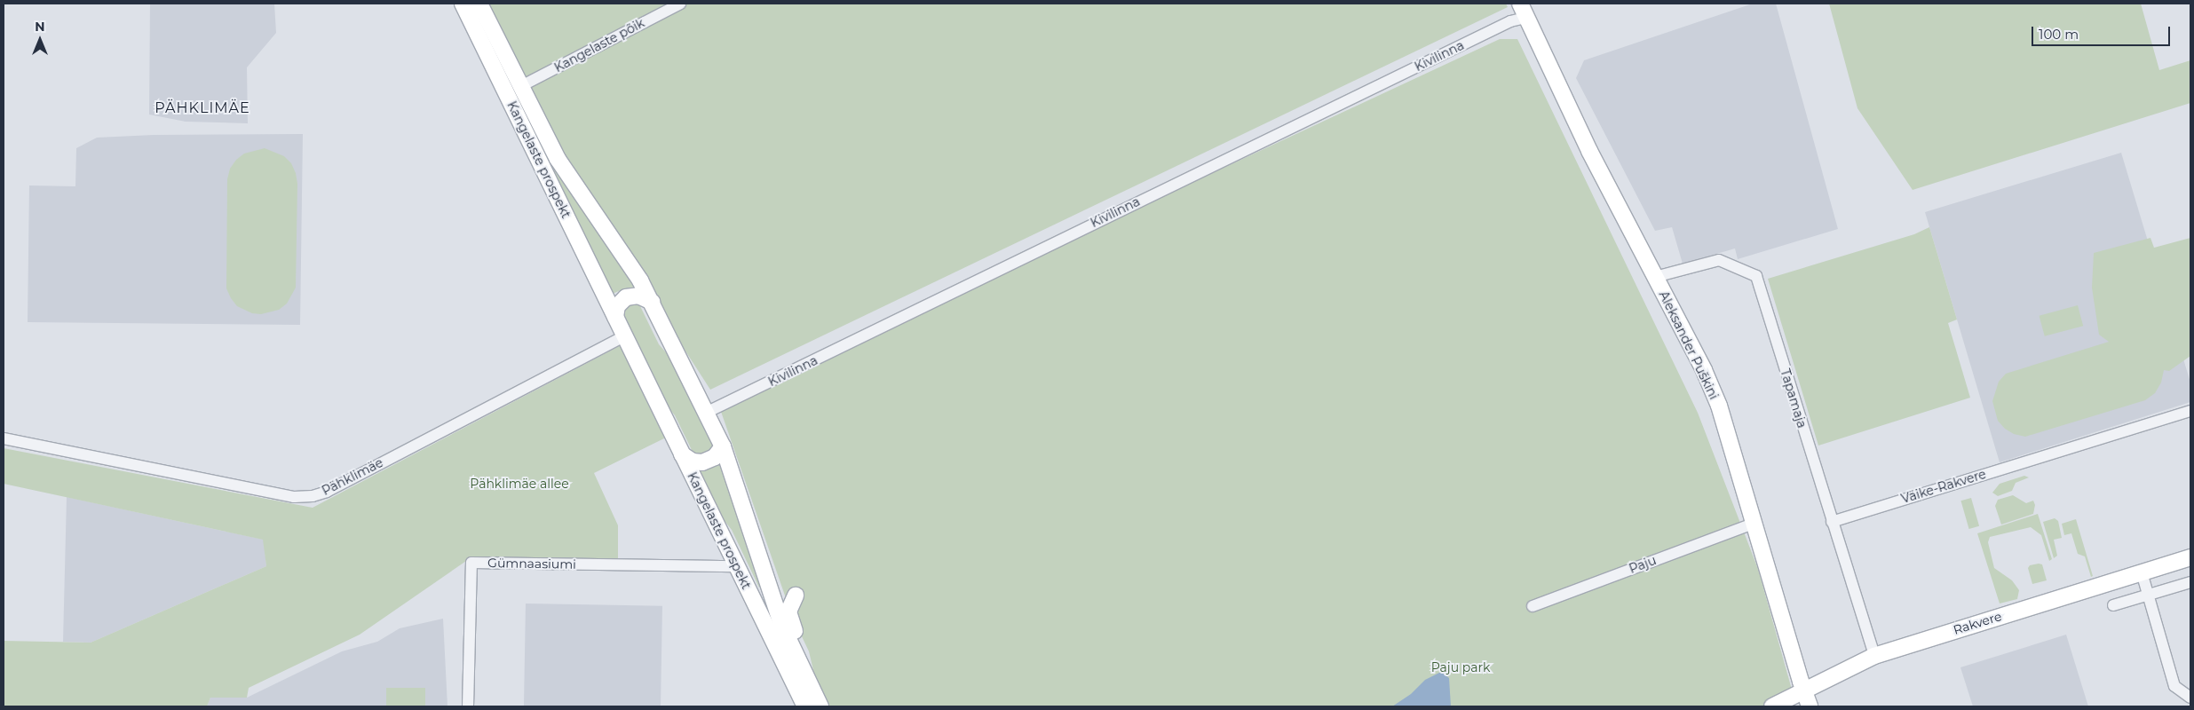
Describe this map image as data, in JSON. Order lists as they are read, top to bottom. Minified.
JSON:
{"streets":{"main road":["Kangelaste prospekt","Aleksander Puškini","Rakvere"],"street":["Kangelaste põik","Kivilinna","Tapamaja","Pähklimäe","Väike-Rakvere","Gümnaasiumi","Paju"]},"crossings":[["Kangelaste põik","Kangelaste prospekt"],["Kivilinna","Kangelaste prospekt"],["Kivilinna","Aleksander Puškini"],["Kangelaste prospekt","Pähklimäe"],["Kangelaste prospekt","Gümnaasiumi"],["Aleksander Puškini","Tapamaja"],["Aleksander Puškini","Paju"],["Aleksander Puškini","Rakvere"],["Tapamaja","Väike-Rakvere"]],"districts":["PÄHKLIMÄE"],"parks":["Pähklimäe allee","Paju park"],"scale_bar":"100 m","north":"top"}
